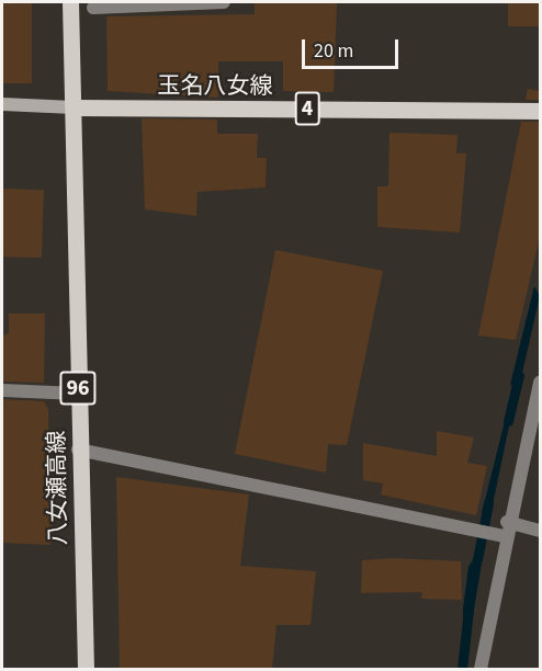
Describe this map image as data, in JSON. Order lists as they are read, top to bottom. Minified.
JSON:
{"streets":{"main road":["玉名八女線","4","96","八女瀬高線"]},"crossings":[["玉名八女線","八女瀬高線"]],"scale_bar":"20 m"}
